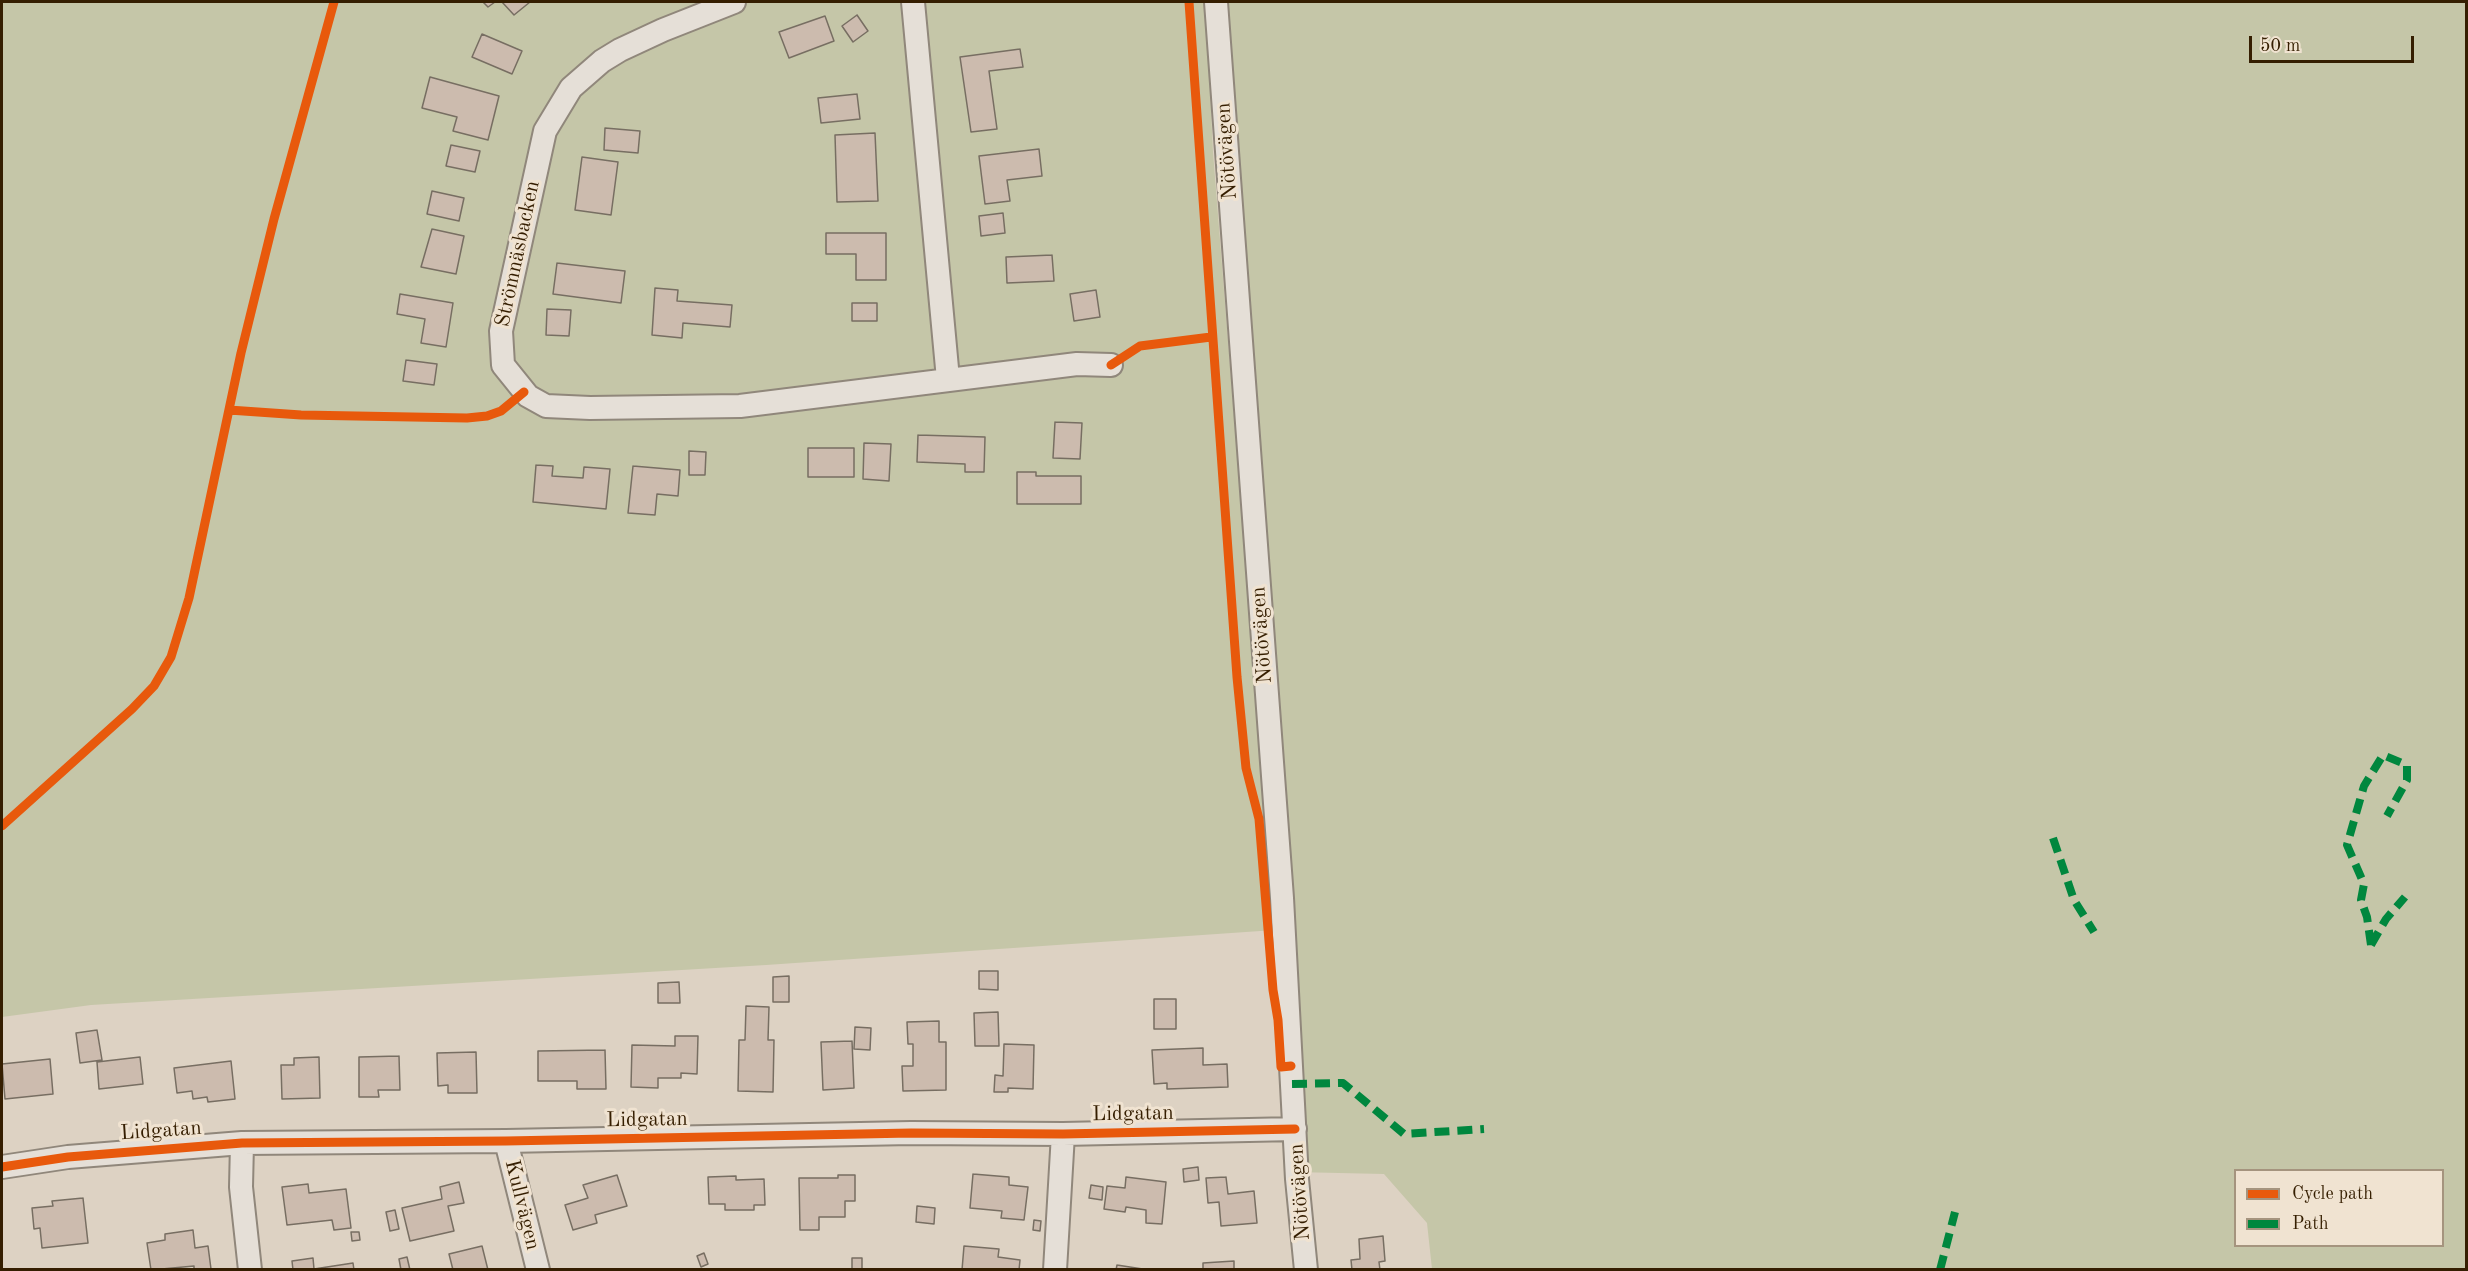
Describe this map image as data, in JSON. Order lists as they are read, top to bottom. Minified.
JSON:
{"streets":{"street":["Nötövägen","Strömnäsbacken","Lidgatan","Kullvägen"]},"crossings":[["Nötövägen","Lidgatan"],["Lidgatan","Kullvägen"]],"legend":["Cycle path","Path"],"scale_bar":"50 m"}
